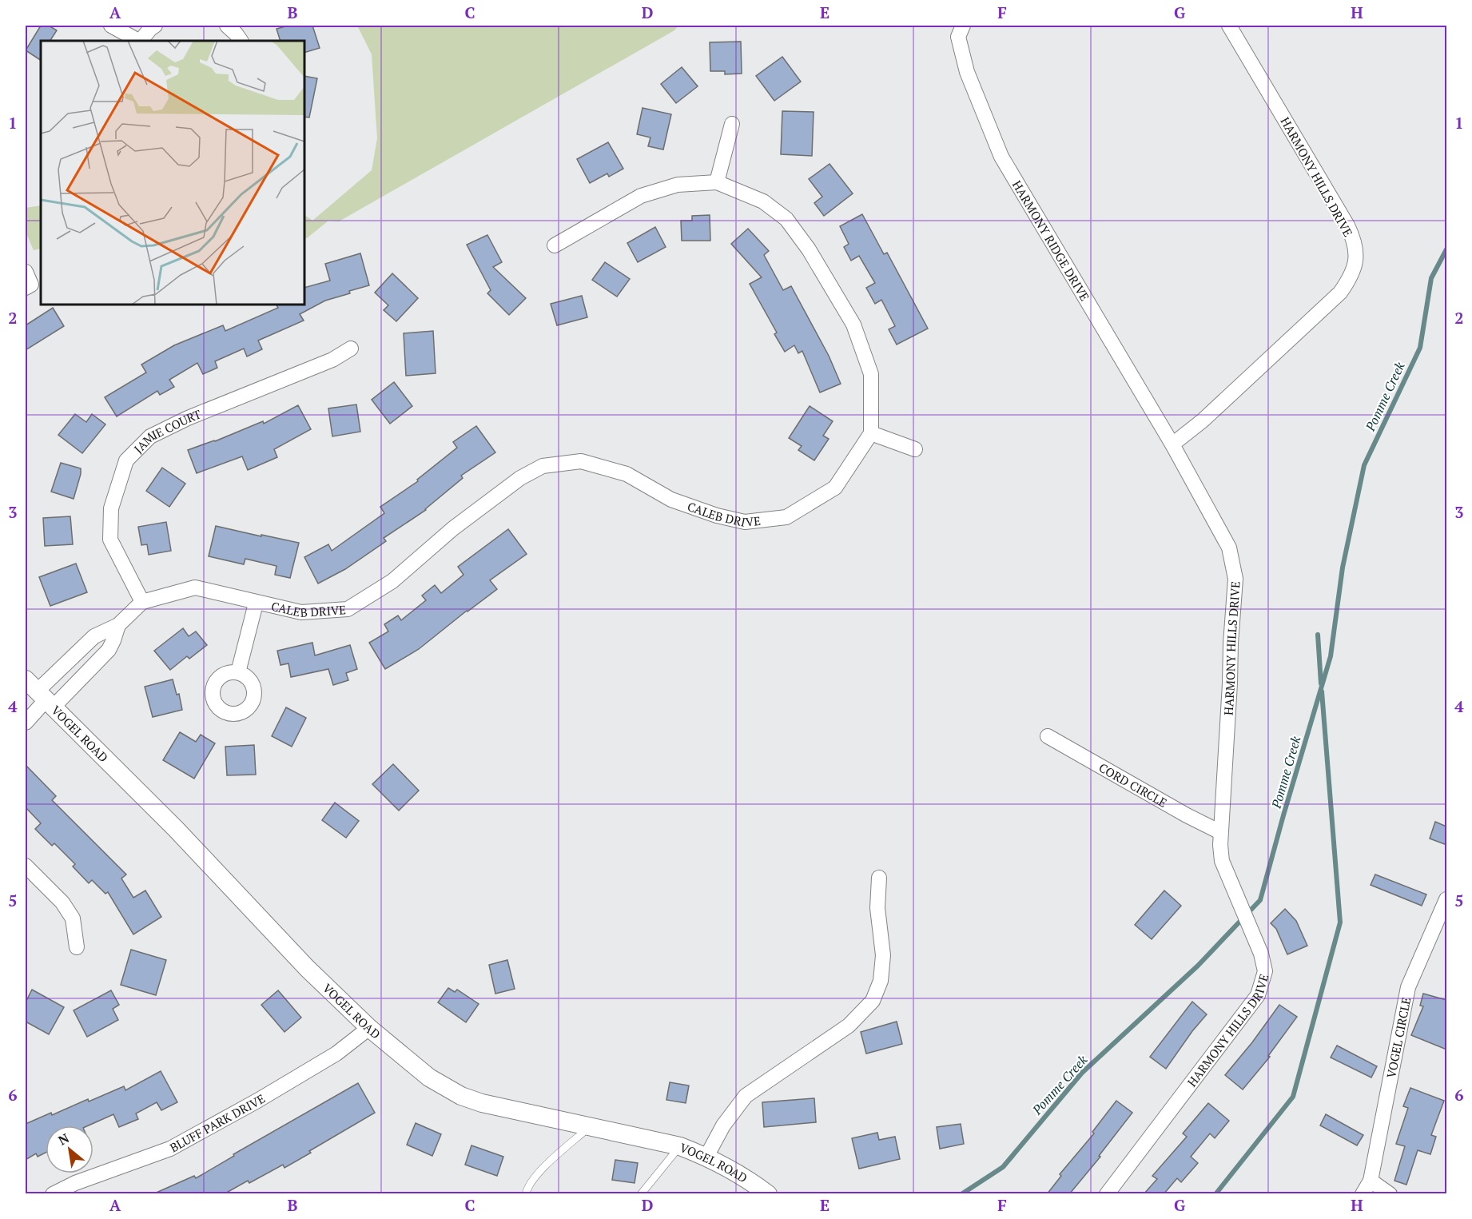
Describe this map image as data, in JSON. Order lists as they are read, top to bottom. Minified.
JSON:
{"streets":{"street":["HARMONY HILLS DRIVE","HARMONY RIDGE DRIVE","JAMIE COURT","CALEB DRIVE","VOGEL ROAD","CORD CIRCLE","VOGEL CIRCLE","BLUFF PARK DRIVE"]},"crossings":[["HARMONY HILLS DRIVE","HARMONY RIDGE DRIVE"],["HARMONY HILLS DRIVE","CORD CIRCLE"],["JAMIE COURT","CALEB DRIVE"],["CALEB DRIVE","VOGEL ROAD"],["VOGEL ROAD","BLUFF PARK DRIVE"]],"water":["Pomme Creek"],"north":"top left","grid":{"columns":["A","B","C","D","E","F","G","H"],"rows":["1","2","3","4","5","6"]}}
